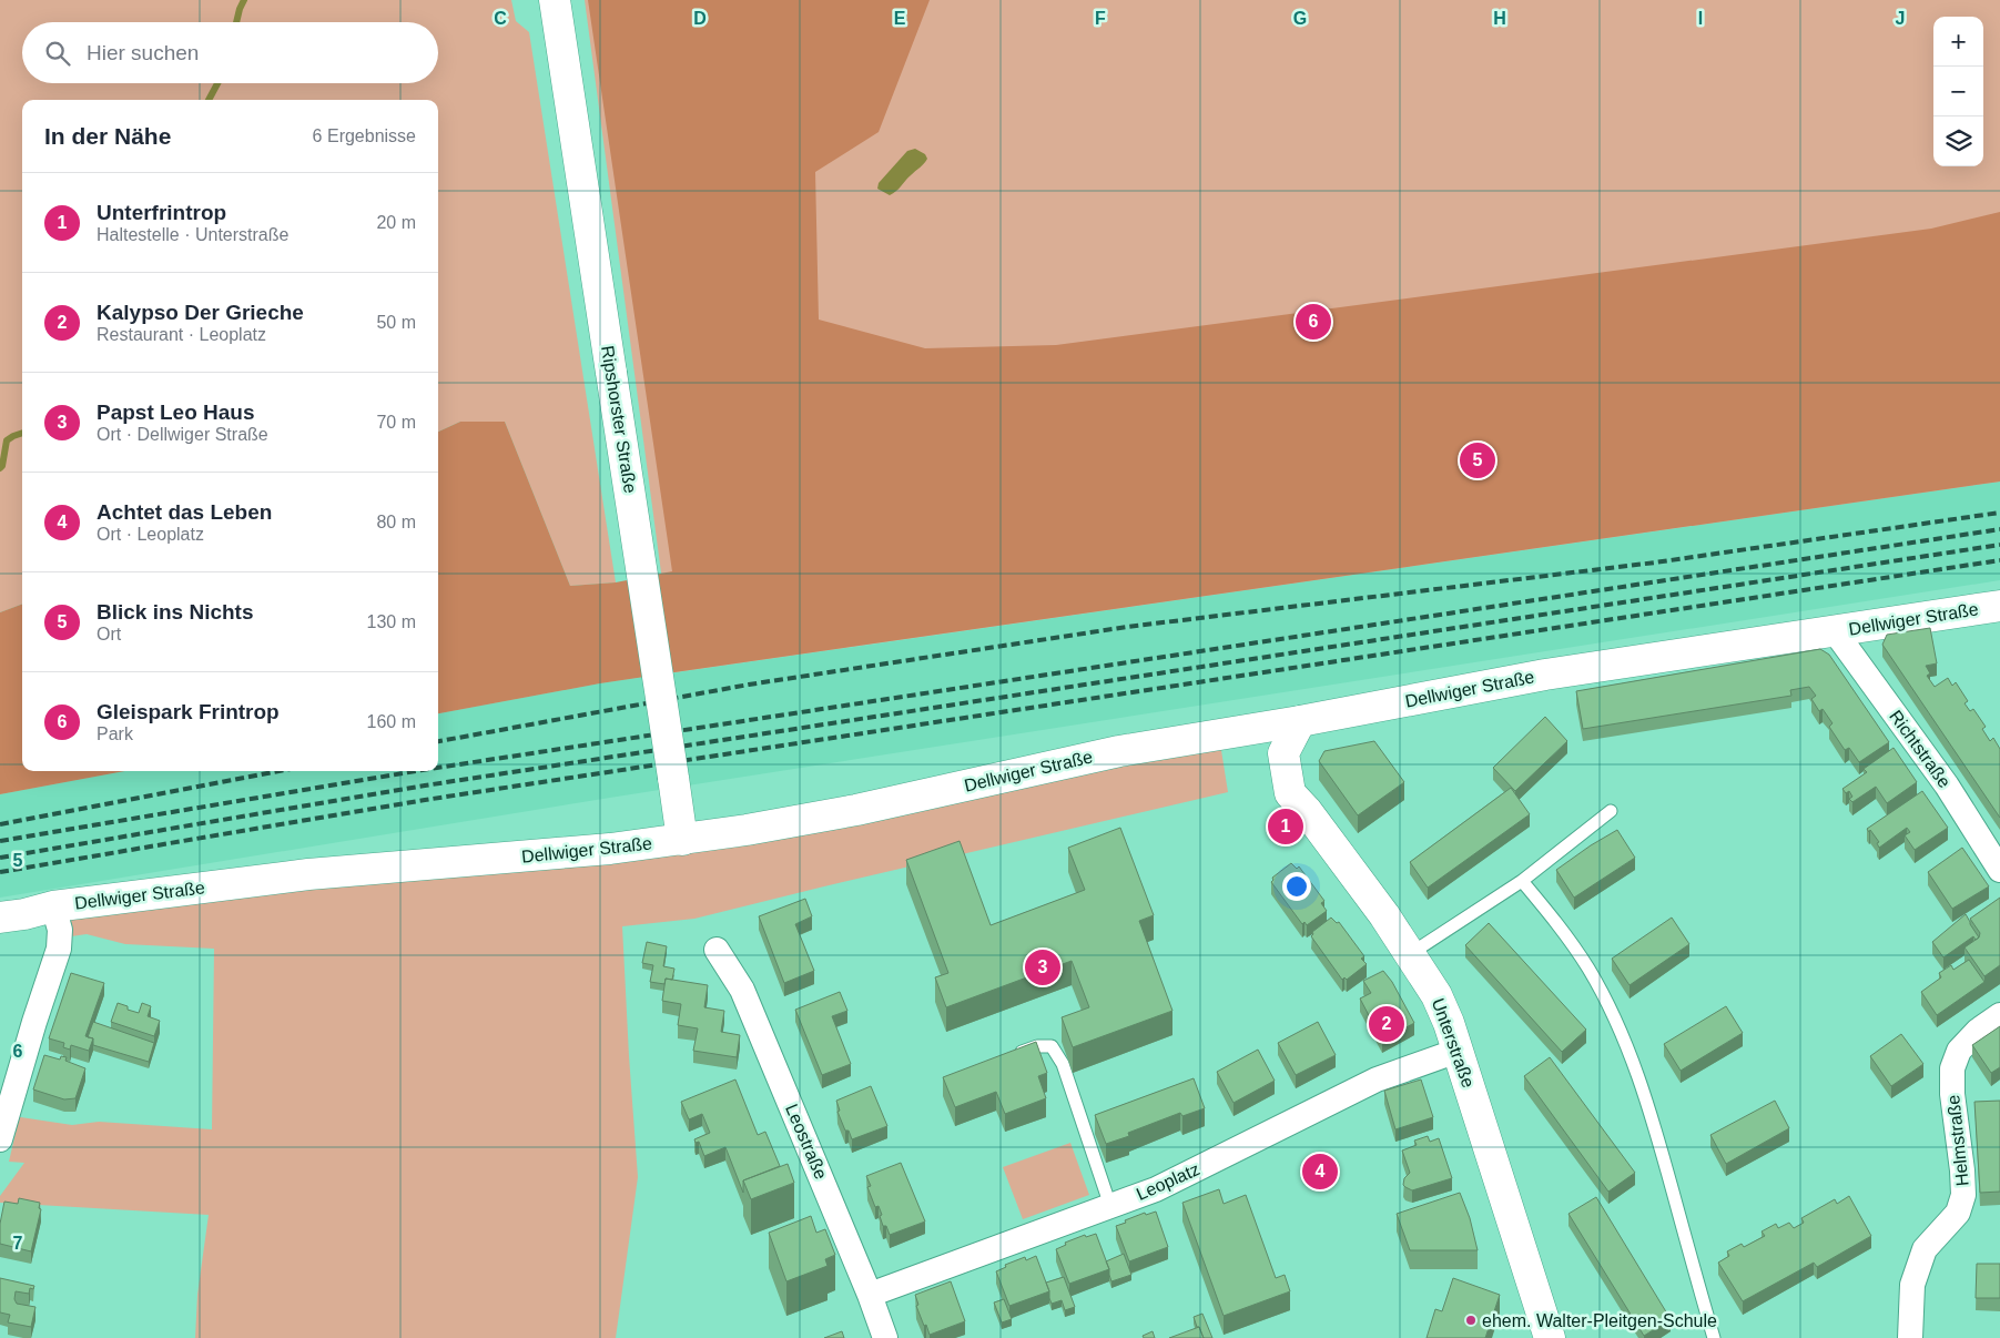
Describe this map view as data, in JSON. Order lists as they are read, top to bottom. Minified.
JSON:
{"streets":{"main road":["Ripshorster Straße","Dellwiger Straße","Unterstraße"],"street":["Richtstraße","Helmstraße","Leostraße","Leoplatz"]},"crossings":[["Ripshorster Straße","Dellwiger Straße"],["Dellwiger Straße","Richtstraße"],["Dellwiger Straße","Unterstraße"],["Unterstraße","Leoplatz"],["Leostraße","Leoplatz"]],"places":["ehem. Walter-Pleitgen-Schule"],"page":{"map_buttons":["+","−"],"search":"Hier suchen","heading":["In der Nähe","6 Ergebnisse"],"list":[{"mark":"1","name":"Unterfrintrop","note":"Haltestelle · Unterstraße","value":"20 m"},{"mark":"2","name":"Kalypso Der Grieche","note":"Restaurant · Leoplatz","value":"50 m"},{"mark":"3","name":"Papst Leo Haus","note":"Ort · Dellwiger Straße","value":"70 m"},{"mark":"4","name":"Achtet das Leben","note":"Ort · Leoplatz","value":"80 m"},{"mark":"5","name":"Blick ins Nichts","note":"Ort","value":"130 m"},{"mark":"6","name":"Gleispark Frintrop","note":"Park","value":"160 m"}],"pins":["6","5","1","3","2","4"]},"grid":{"columns":["C","D","E","F","G","H","I","J"],"rows":["5","6","7"]}}
